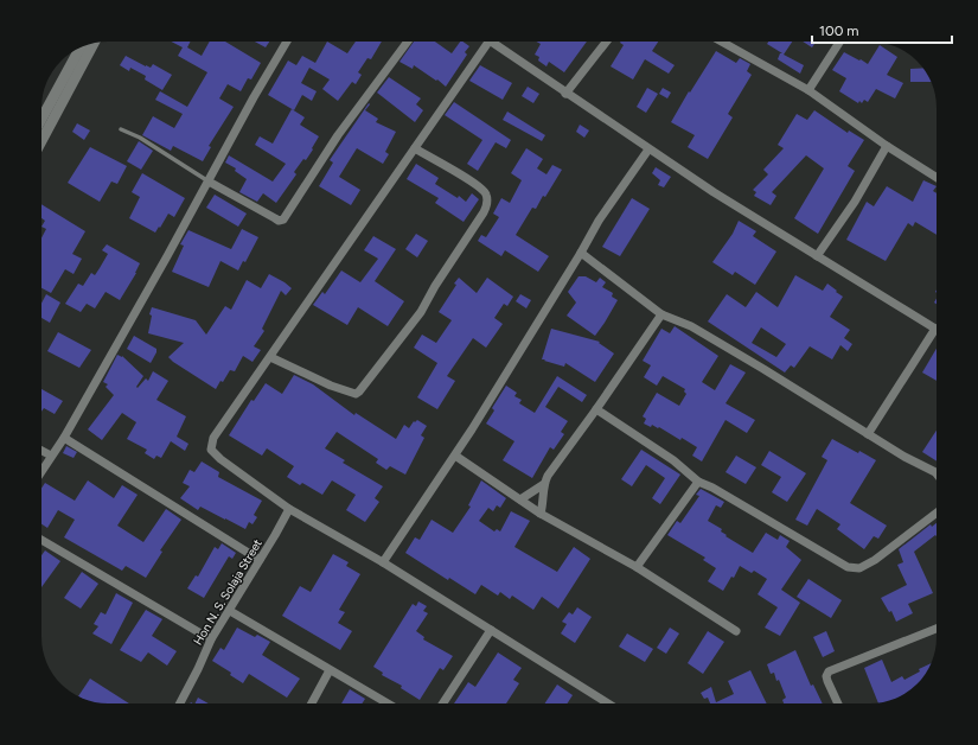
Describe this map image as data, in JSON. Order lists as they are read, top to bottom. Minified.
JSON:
{"streets":{"street":["Hon N. S. Solaja Street"]},"scale_bar":"100 m"}
